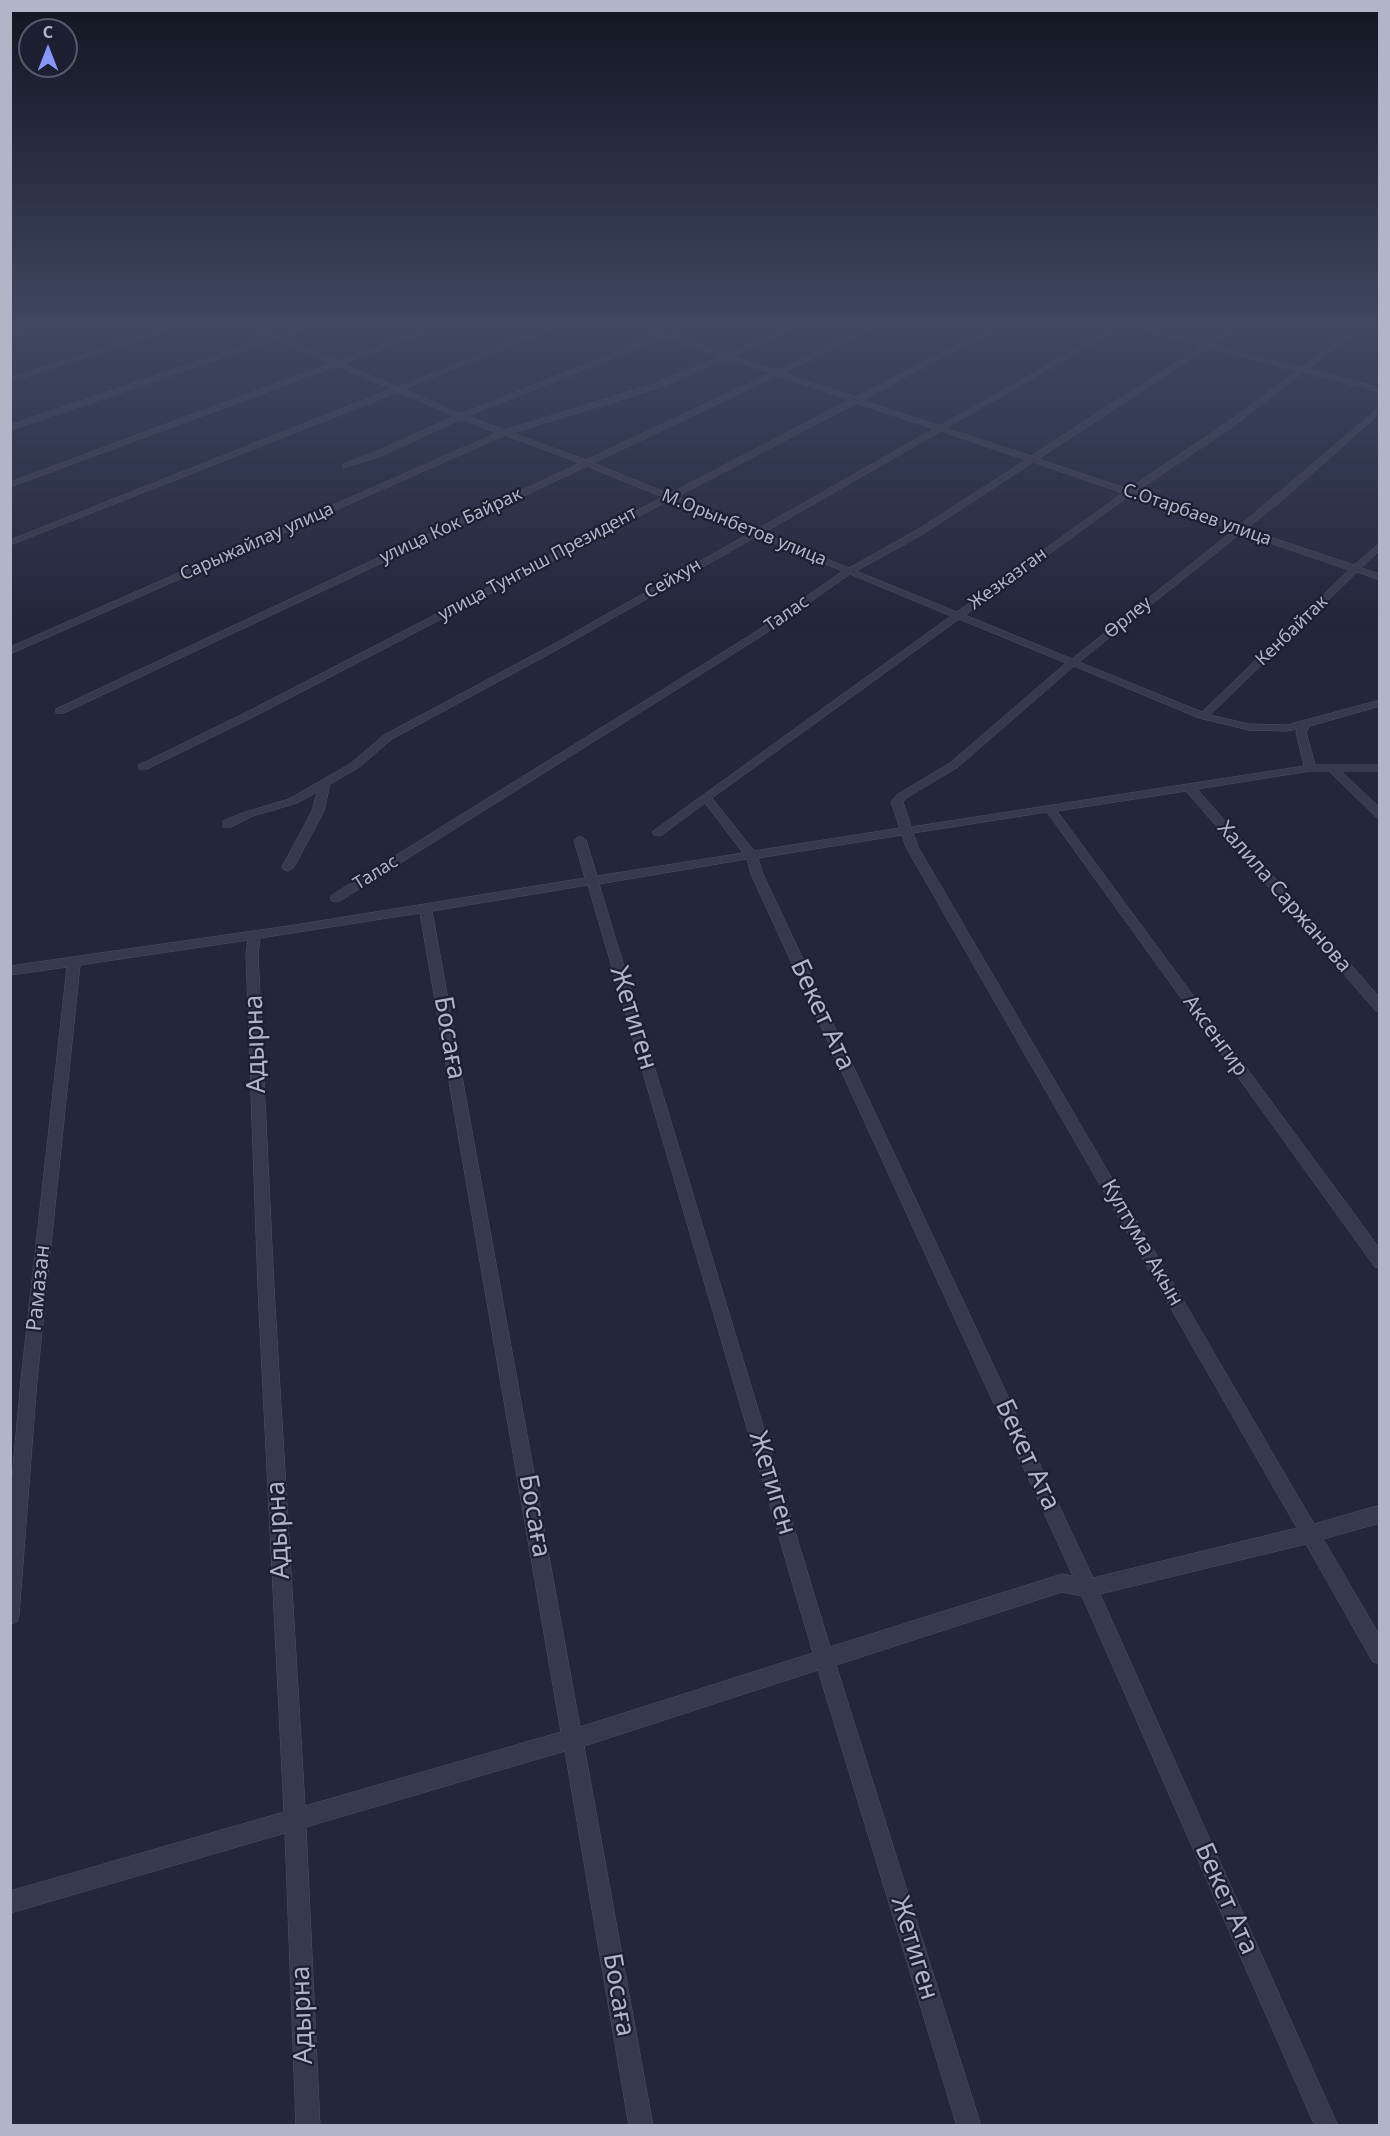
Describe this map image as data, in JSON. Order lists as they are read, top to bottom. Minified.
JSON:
{"streets":{"street":["С.Отарбаев улица","улица Кок Байрак","М.Орынбетов улица","Сарыжайлау улица","улица Тунгыш Президент","Сейхун","Жезказган","Талас","Өрлеу","Кенбайтак","Халила Саржанова","Бекет Ата","Жетиген","Аксенгир","Босаға","Адырна","Култума Акын","Рамазан"]},"crossings":[["С.Отарбаев улица","Сейхун"],["С.Отарбаев улица","Жезказган"],["С.Отарбаев улица","Талас"],["С.Отарбаев улица","Өрлеу"],["С.Отарбаев улица","Кенбайтак"],["улица Кок Байрак","М.Орынбетов улица"],["М.Орынбетов улица","Сарыжайлау улица"],["М.Орынбетов улица","улица Тунгыш Президент"],["М.Орынбетов улица","Сейхун"],["М.Орынбетов улица","Жезказган"],["М.Орынбетов улица","Талас"],["М.Орынбетов улица","Өрлеу"],["М.Орынбетов улица","Кенбайтак"],["Жезказган","Бекет Ата"],["Өрлеу","Култума Акын"]],"north":"top"}
